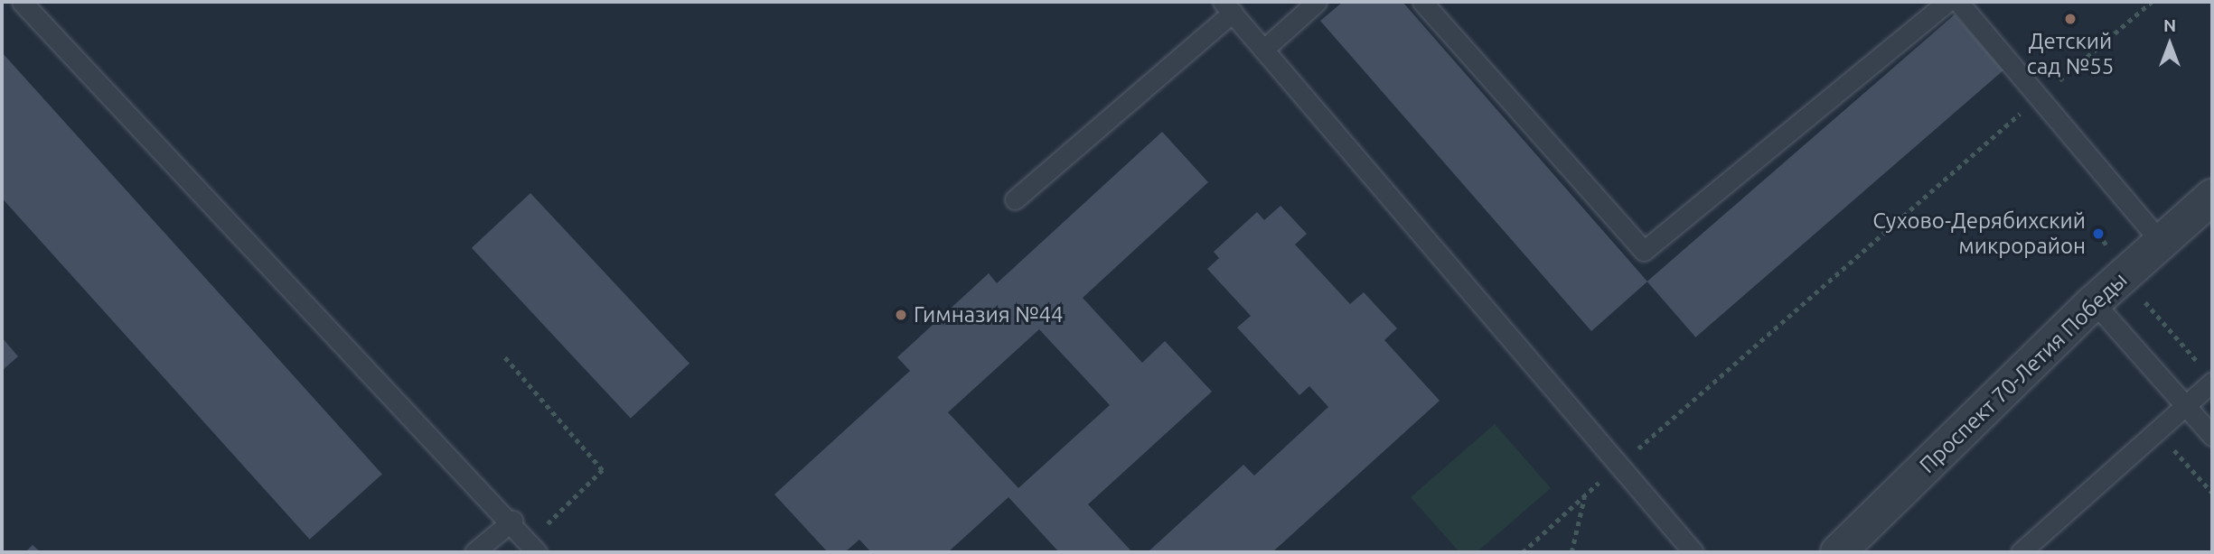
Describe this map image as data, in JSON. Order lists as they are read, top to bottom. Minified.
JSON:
{"streets":{"street":["Проспект 70-Летия Победы"]},"places":["Детский сад №55","Сухово-Дерябихский микрорайон","Гимназия №44"],"north":"top"}
